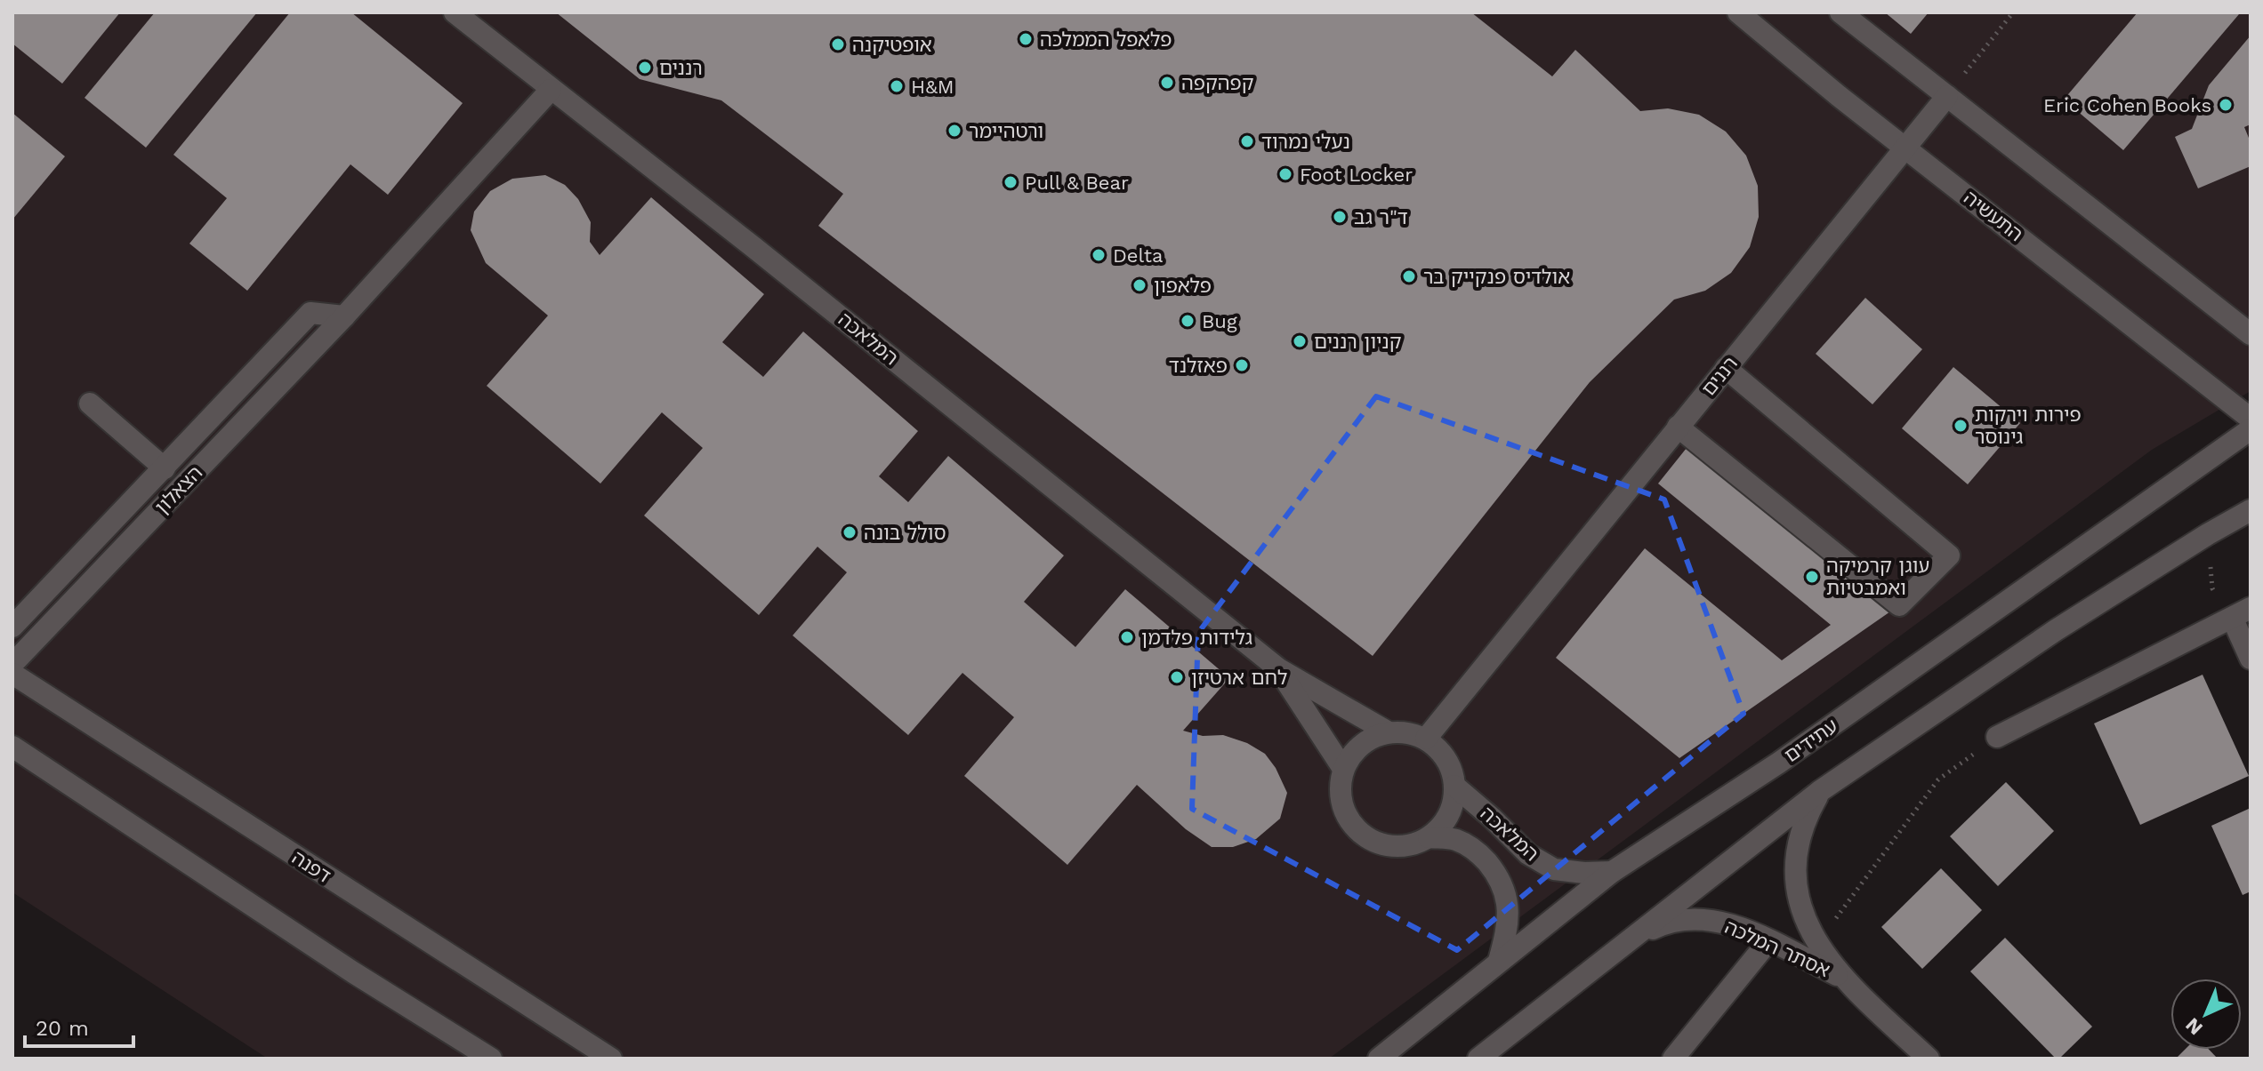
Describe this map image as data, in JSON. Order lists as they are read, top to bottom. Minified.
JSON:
{"streets":{"street":["התעשיה","המלאכה","רננים","הצאלון","עתידים","דפנה","אסתר המלכה"]},"crossings":[["התעשיה","רננים"],["המלאכה","רננים"],["המלאכה","הצאלון"],["המלאכה","עתידים"]],"places":["פלאפל הממלכה","אופטיקנה","רננים","קפהקפה","H&M","Eric Cohen Books","ורטהיימר","נעלי נמרוד","Foot Locker","Pull & Bear","ד\"ר גב","Delta","אולדיס פנקייק בר","פלאפון","Bug","קניון רננים","פאזלנד","פירות וירקות גינוסר","סולל בונה","עוגן קרמיקה ואמבטיות","גלידות פלדמן","לחם ארטיזן"],"scale_bar":"20 m","north":"bottom left"}
